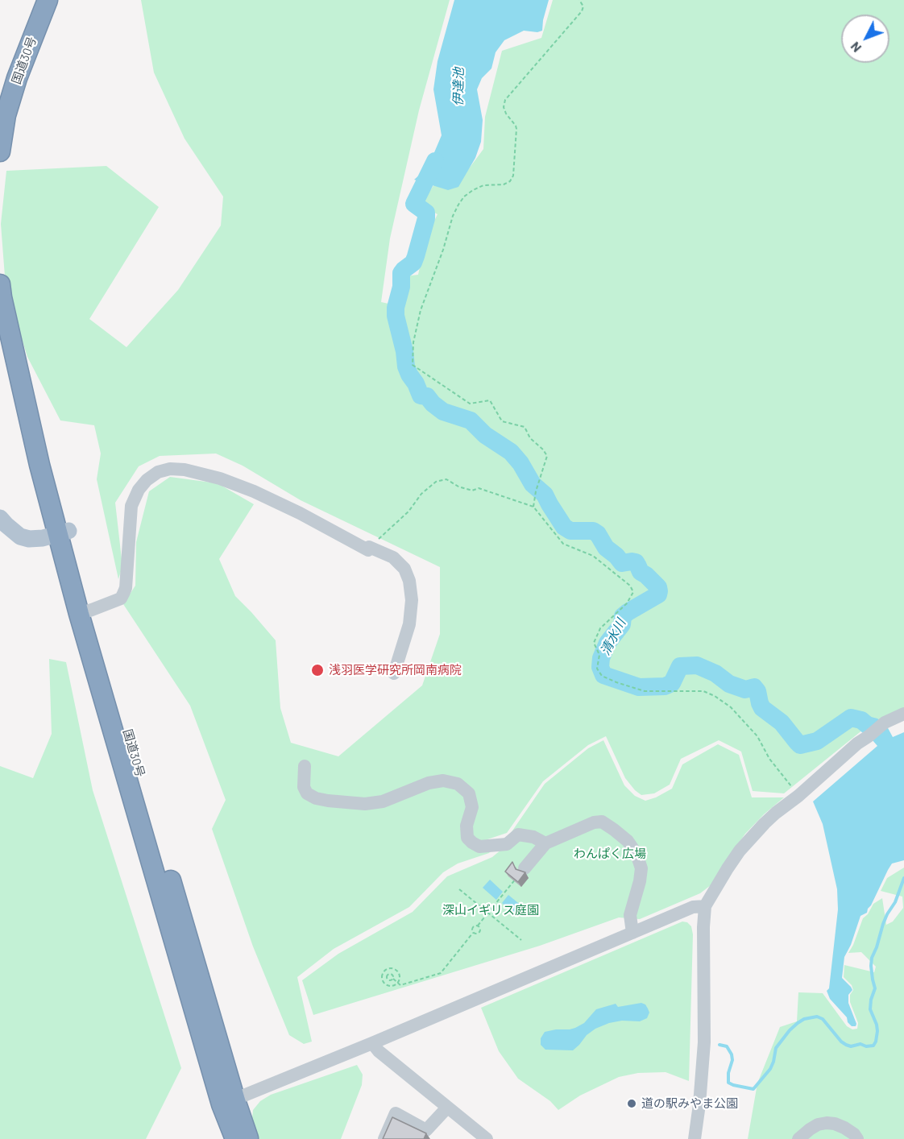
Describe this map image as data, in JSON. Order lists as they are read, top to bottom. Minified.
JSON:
{"streets":{"highway":["国道30号"]},"water":["伊達池","清水川"],"parks":["わんぱく広場","深山イギリス庭園"],"places":["浅羽医学研究所岡南病院","道の駅みやま公園"],"north":"bottom left"}
